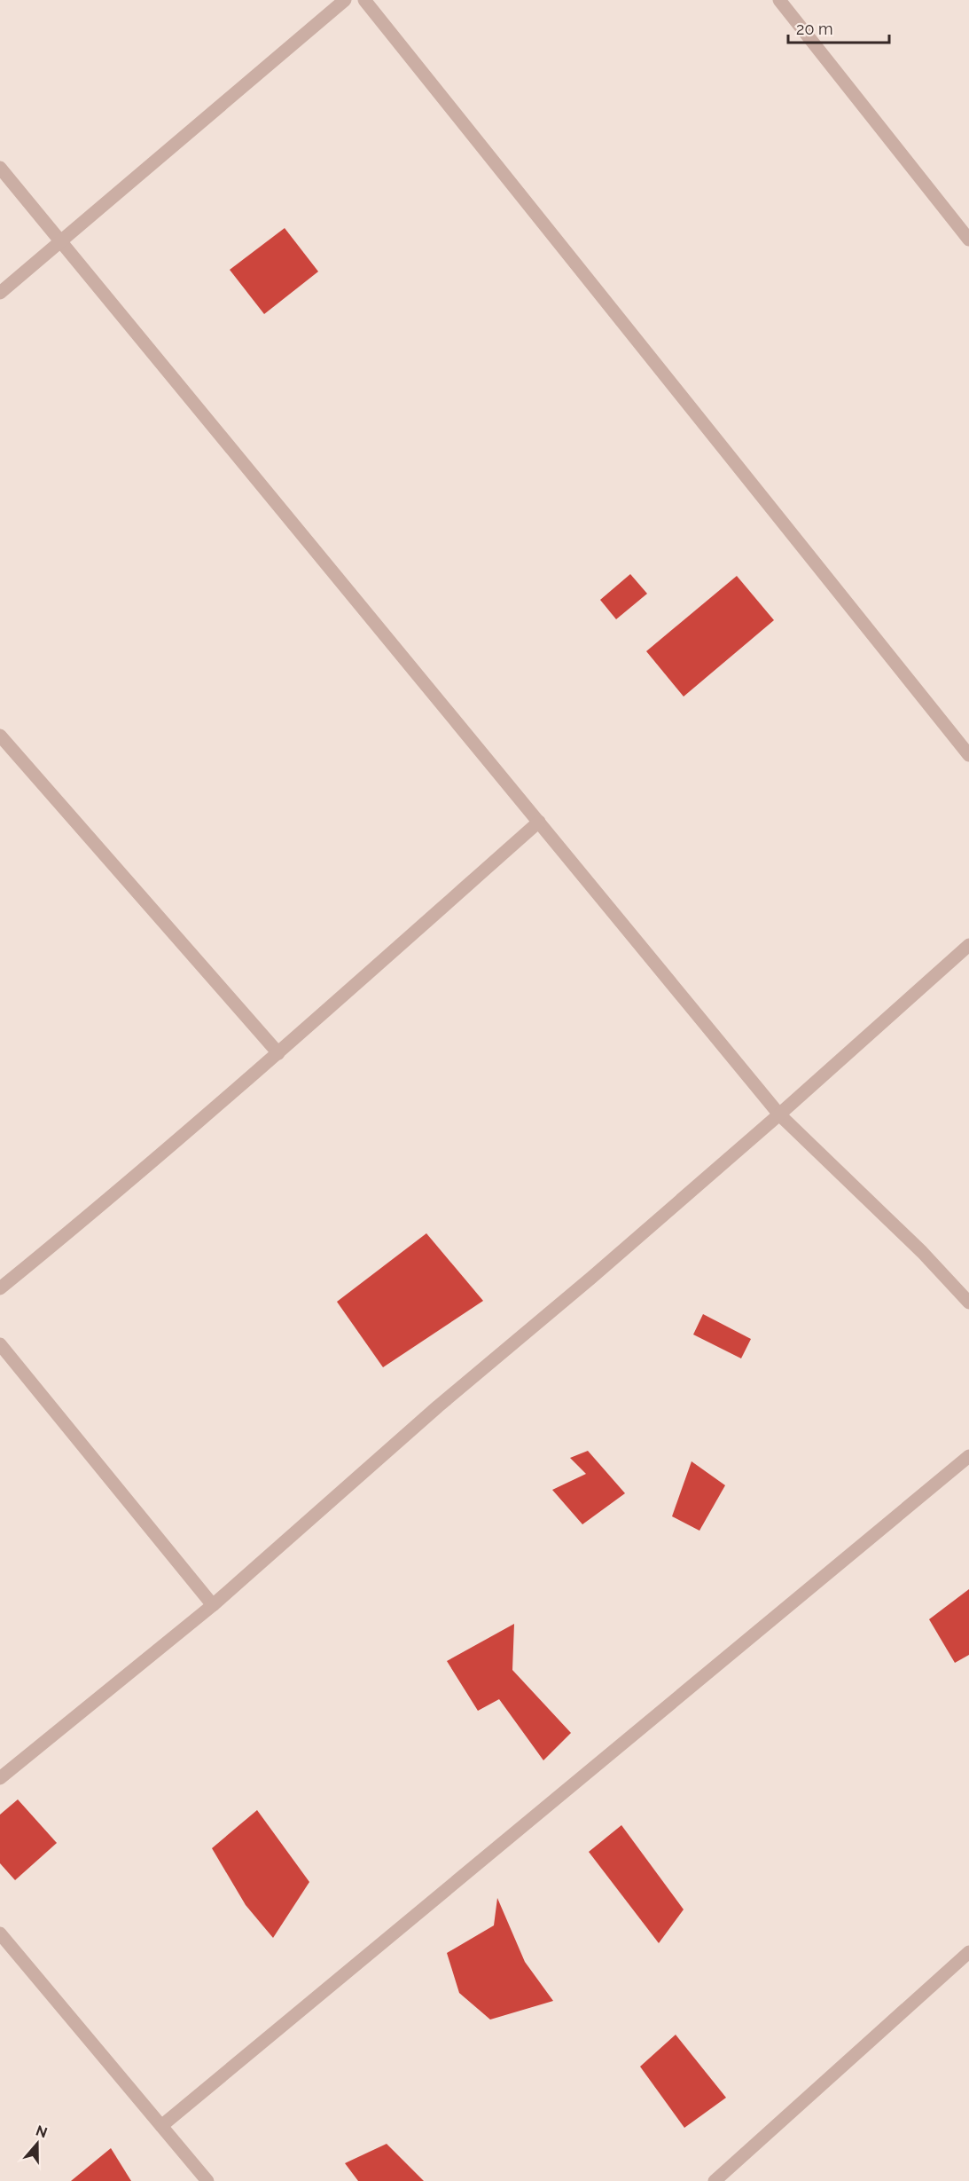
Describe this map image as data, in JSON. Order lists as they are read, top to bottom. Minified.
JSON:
{"scale_bar":"20 m","north":"top"}
